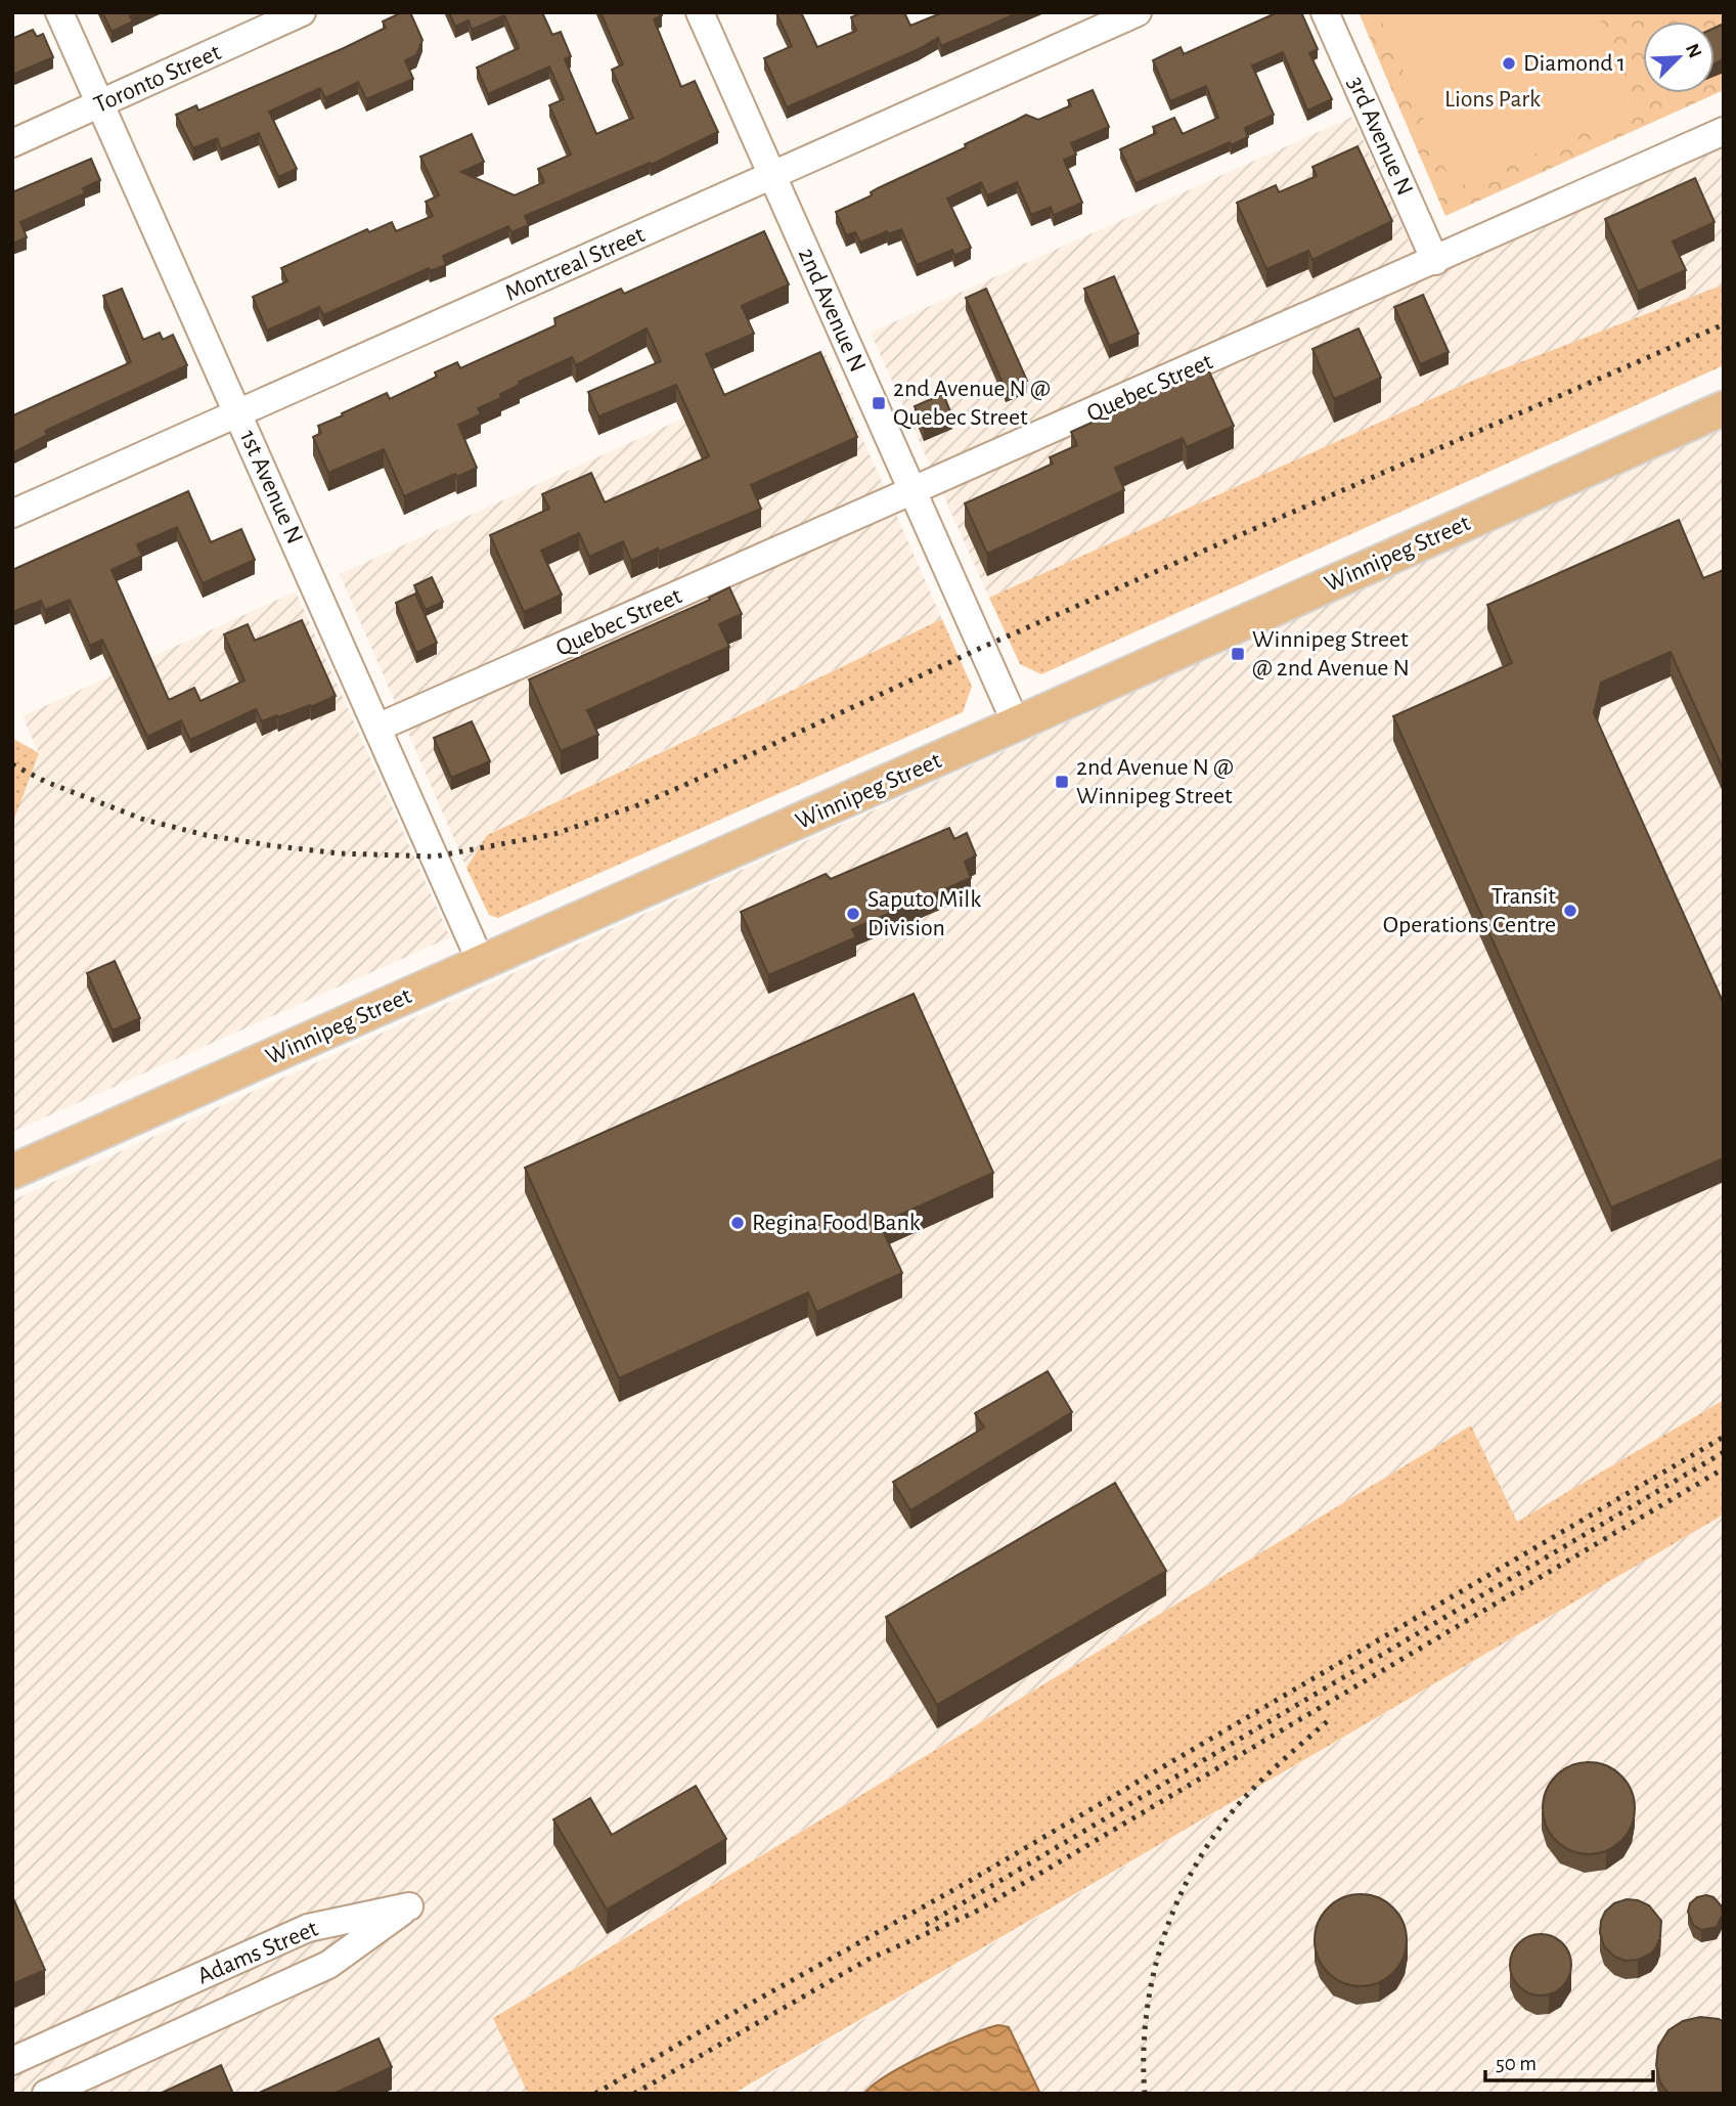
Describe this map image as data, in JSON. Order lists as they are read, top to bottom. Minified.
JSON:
{"streets":{"main road":["Winnipeg Street"],"street":["Toronto Street","3rd Avenue N","Montreal Street","2nd Avenue N","Quebec Street","1st Avenue N","Adams Street"]},"crossings":[["Toronto Street","1st Avenue N"],["3rd Avenue N","Quebec Street"],["Montreal Street","2nd Avenue N"],["Montreal Street","1st Avenue N"],["2nd Avenue N","Quebec Street"],["2nd Avenue N","Winnipeg Street"],["Quebec Street","1st Avenue N"],["1st Avenue N","Winnipeg Street"]],"parks":["Lions Park"],"places":{"other":["Diamond 1","Transit Operations Centre","Saputo Milk Division","Regina Food Bank"],"transit":["2nd Avenue N @ Quebec Street","Winnipeg Street @ 2nd Avenue N","2nd Avenue N @ Winnipeg Street"]},"scale_bar":"50 m","north":"top right"}
